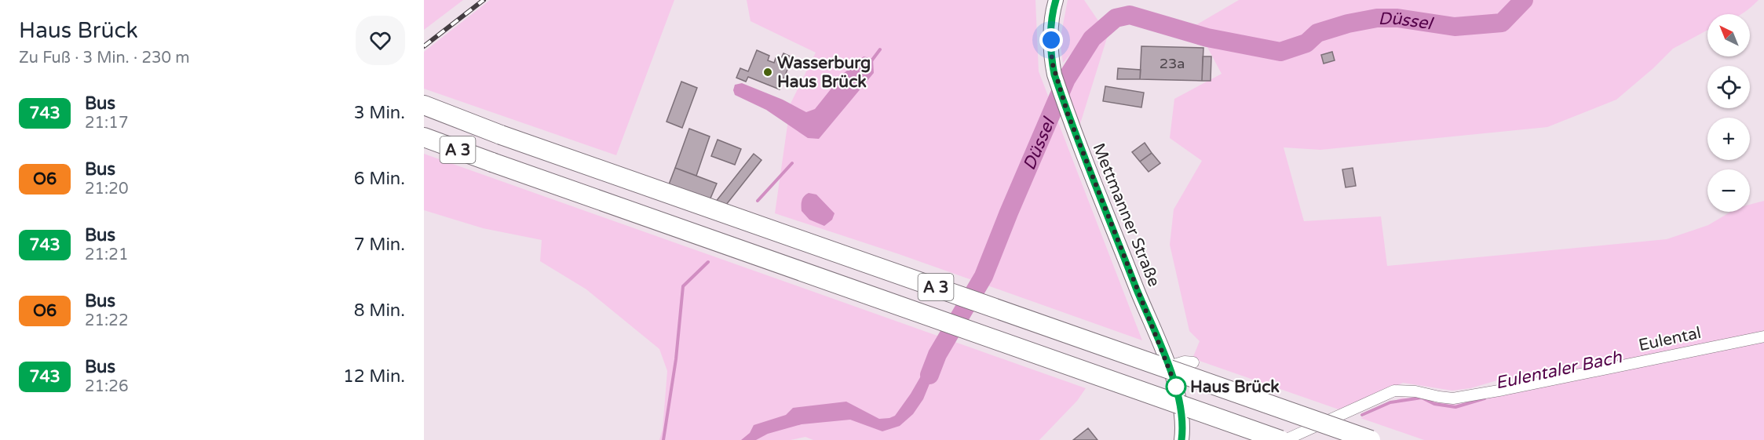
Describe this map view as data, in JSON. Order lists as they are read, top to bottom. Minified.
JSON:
{"streets":{"highway":["A 3"],"main road":["Mettmanner Straße"],"street":["Eulental"]},"water":["Düssel","Eulentaler Bach"],"places":["Wasserburg Haus Brück","Haus Brück"],"lines":["bus line 743"],"house_numbers":["23a"],"north":"top left","page":{"heading":["Haus Brück","Zu Fuß · 3 Min. · 230 m"],"map_buttons":["+","−"],"list":[{"mark":"743","name":"Bus","note":"21:17","value":"3 Min."},{"mark":"O6","name":"Bus","note":"21:20","value":"6 Min."},{"mark":"743","name":"Bus","note":"21:21","value":"7 Min."},{"mark":"O6","name":"Bus","note":"21:22","value":"8 Min."},{"mark":"743","name":"Bus","note":"21:26","value":"12 Min."}]}}
